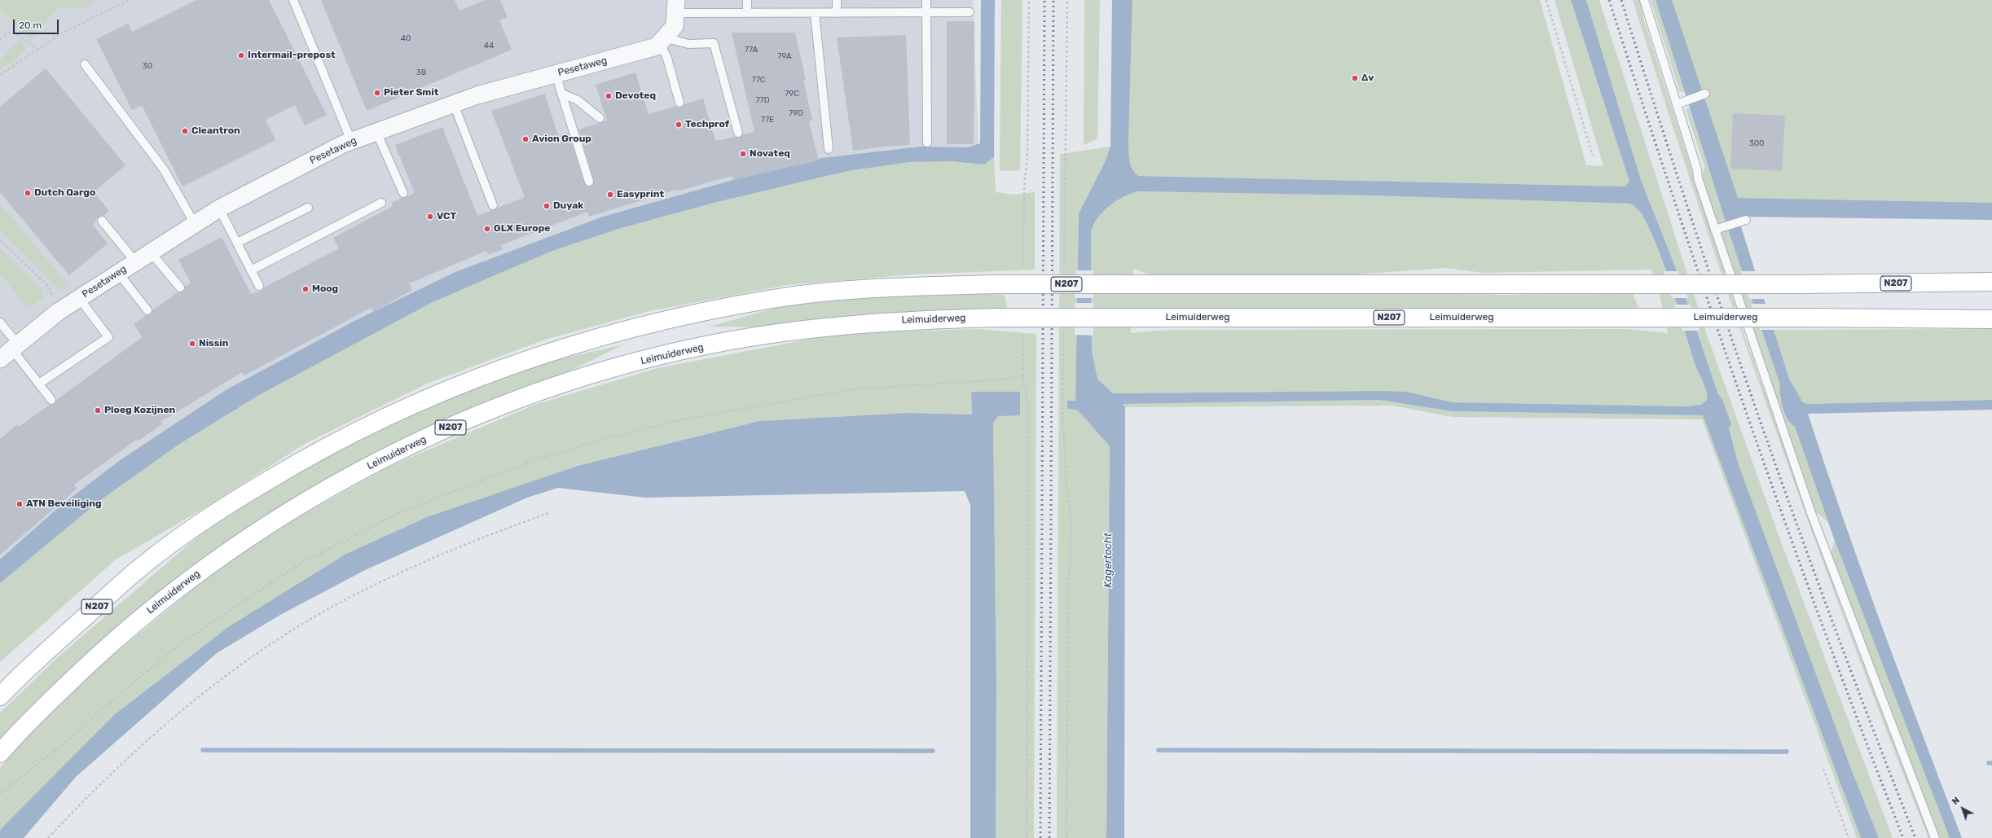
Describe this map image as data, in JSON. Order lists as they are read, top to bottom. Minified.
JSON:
{"streets":{"main road":["N207","Leimuiderweg"],"street":["Pesetaweg"]},"water":["Kagertocht"],"places":["Intermail-prepost","∆v","Pieter Smit","Devoteq","Techprof","Cleantron","Avion Group","Novateq","Dutch Qargo","Easyprint","Duyak","VCT","GLX Europe","Moog","Nissin","Ploeg Kozijnen","ATN Beveiliging"],"house_numbers":["40","44","77A","79A","30","38","77C","79C","77D","79D","77E","300"],"scale_bar":"20 m","north":"top left"}
